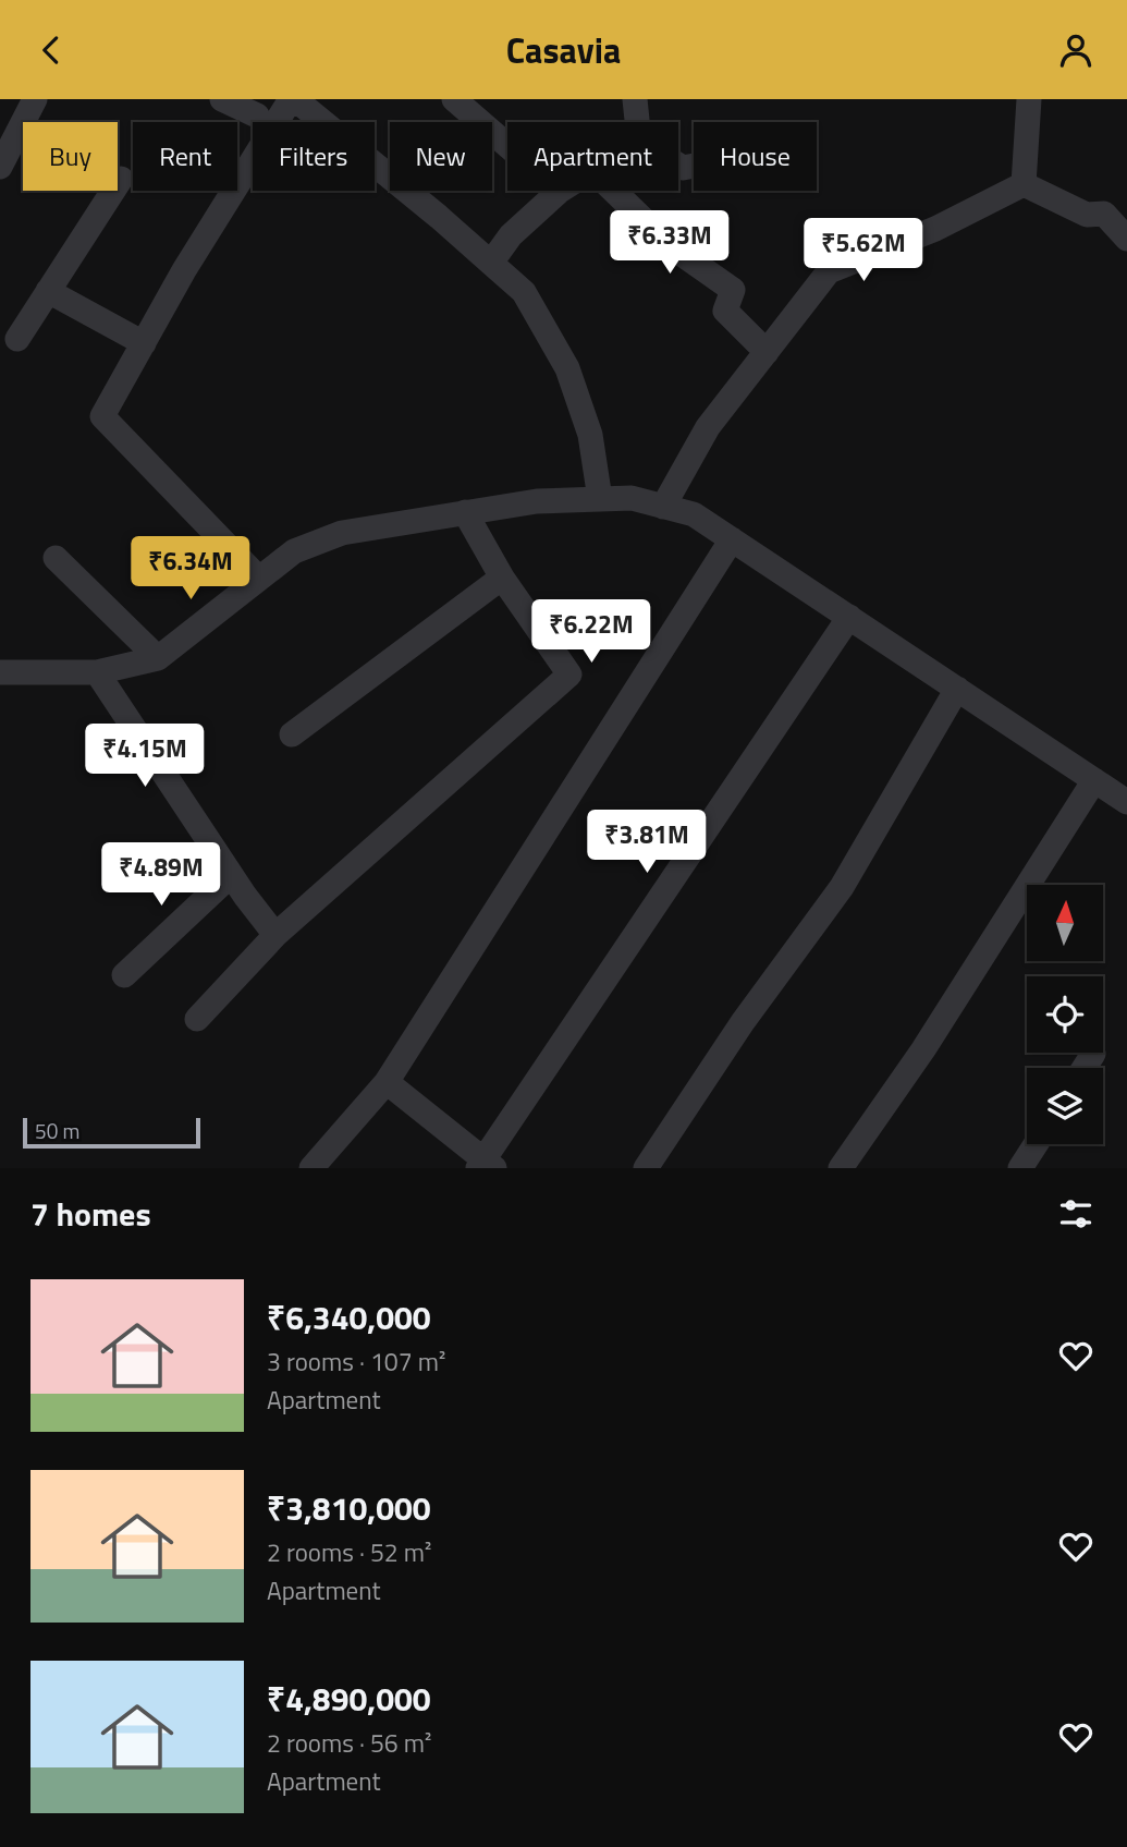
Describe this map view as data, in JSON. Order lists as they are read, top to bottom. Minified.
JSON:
{"scale_bar":"50 m","north":"top","page":{"header":"Casavia","chip":["Buy","Rent","Filters","New","Apartment","House"],"price":["₹6.33M","₹5.62M","₹6.34M","₹6.22M","₹4.15M","₹3.81M","₹4.89M"],"scale":"50 m","heading":"7 homes","list":[{"name":"₹6,340,000","note":"3 rooms · 107 m² · Apartment"},{"name":"₹3,810,000","note":"2 rooms · 52 m² · Apartment"},{"name":"₹4,890,000","note":"2 rooms · 56 m² · Apartment"}]}}
